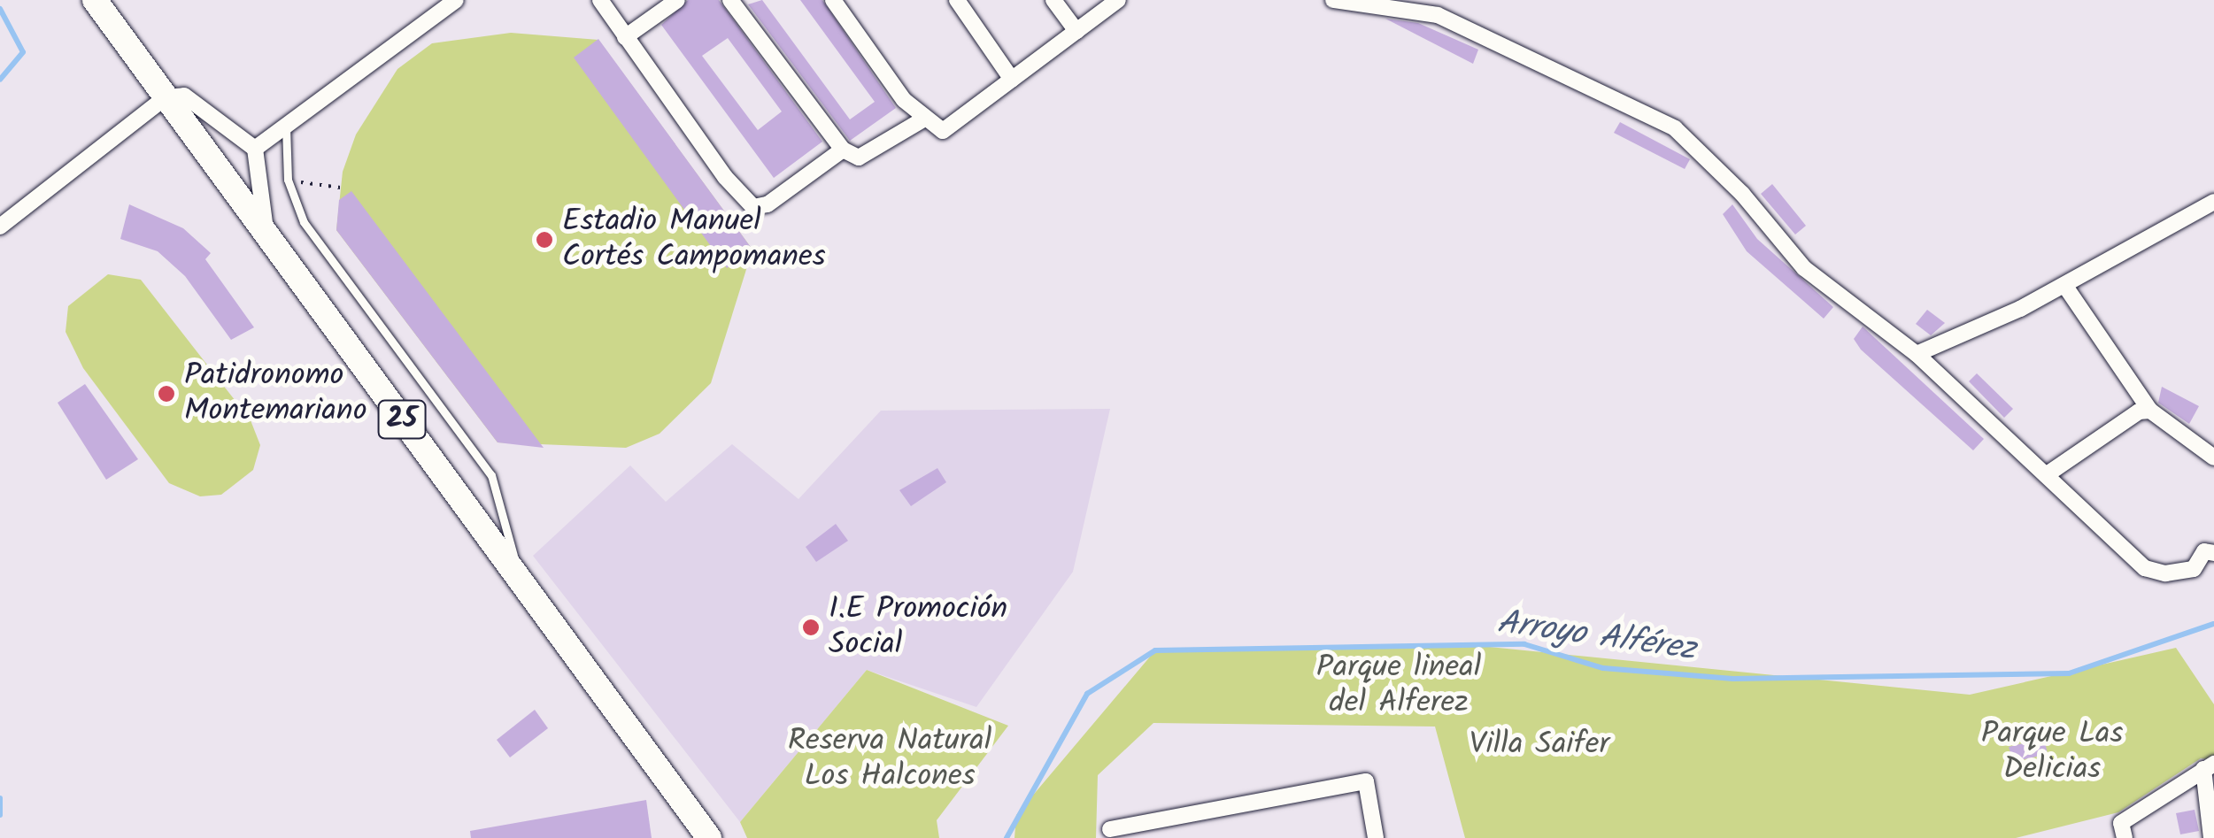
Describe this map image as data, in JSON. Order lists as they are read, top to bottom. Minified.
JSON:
{"streets":{"main road":["25"]},"water":["Arroyo Alférez"],"parks":["Parque lineal del Alferez","Parque Las Delicias","Reserva Natural Los Halcones","Villa Saifer"],"places":["Estadio Manuel Cortés Campomanes","Patidronomo Montemariano","I.E Promoción Social"]}
